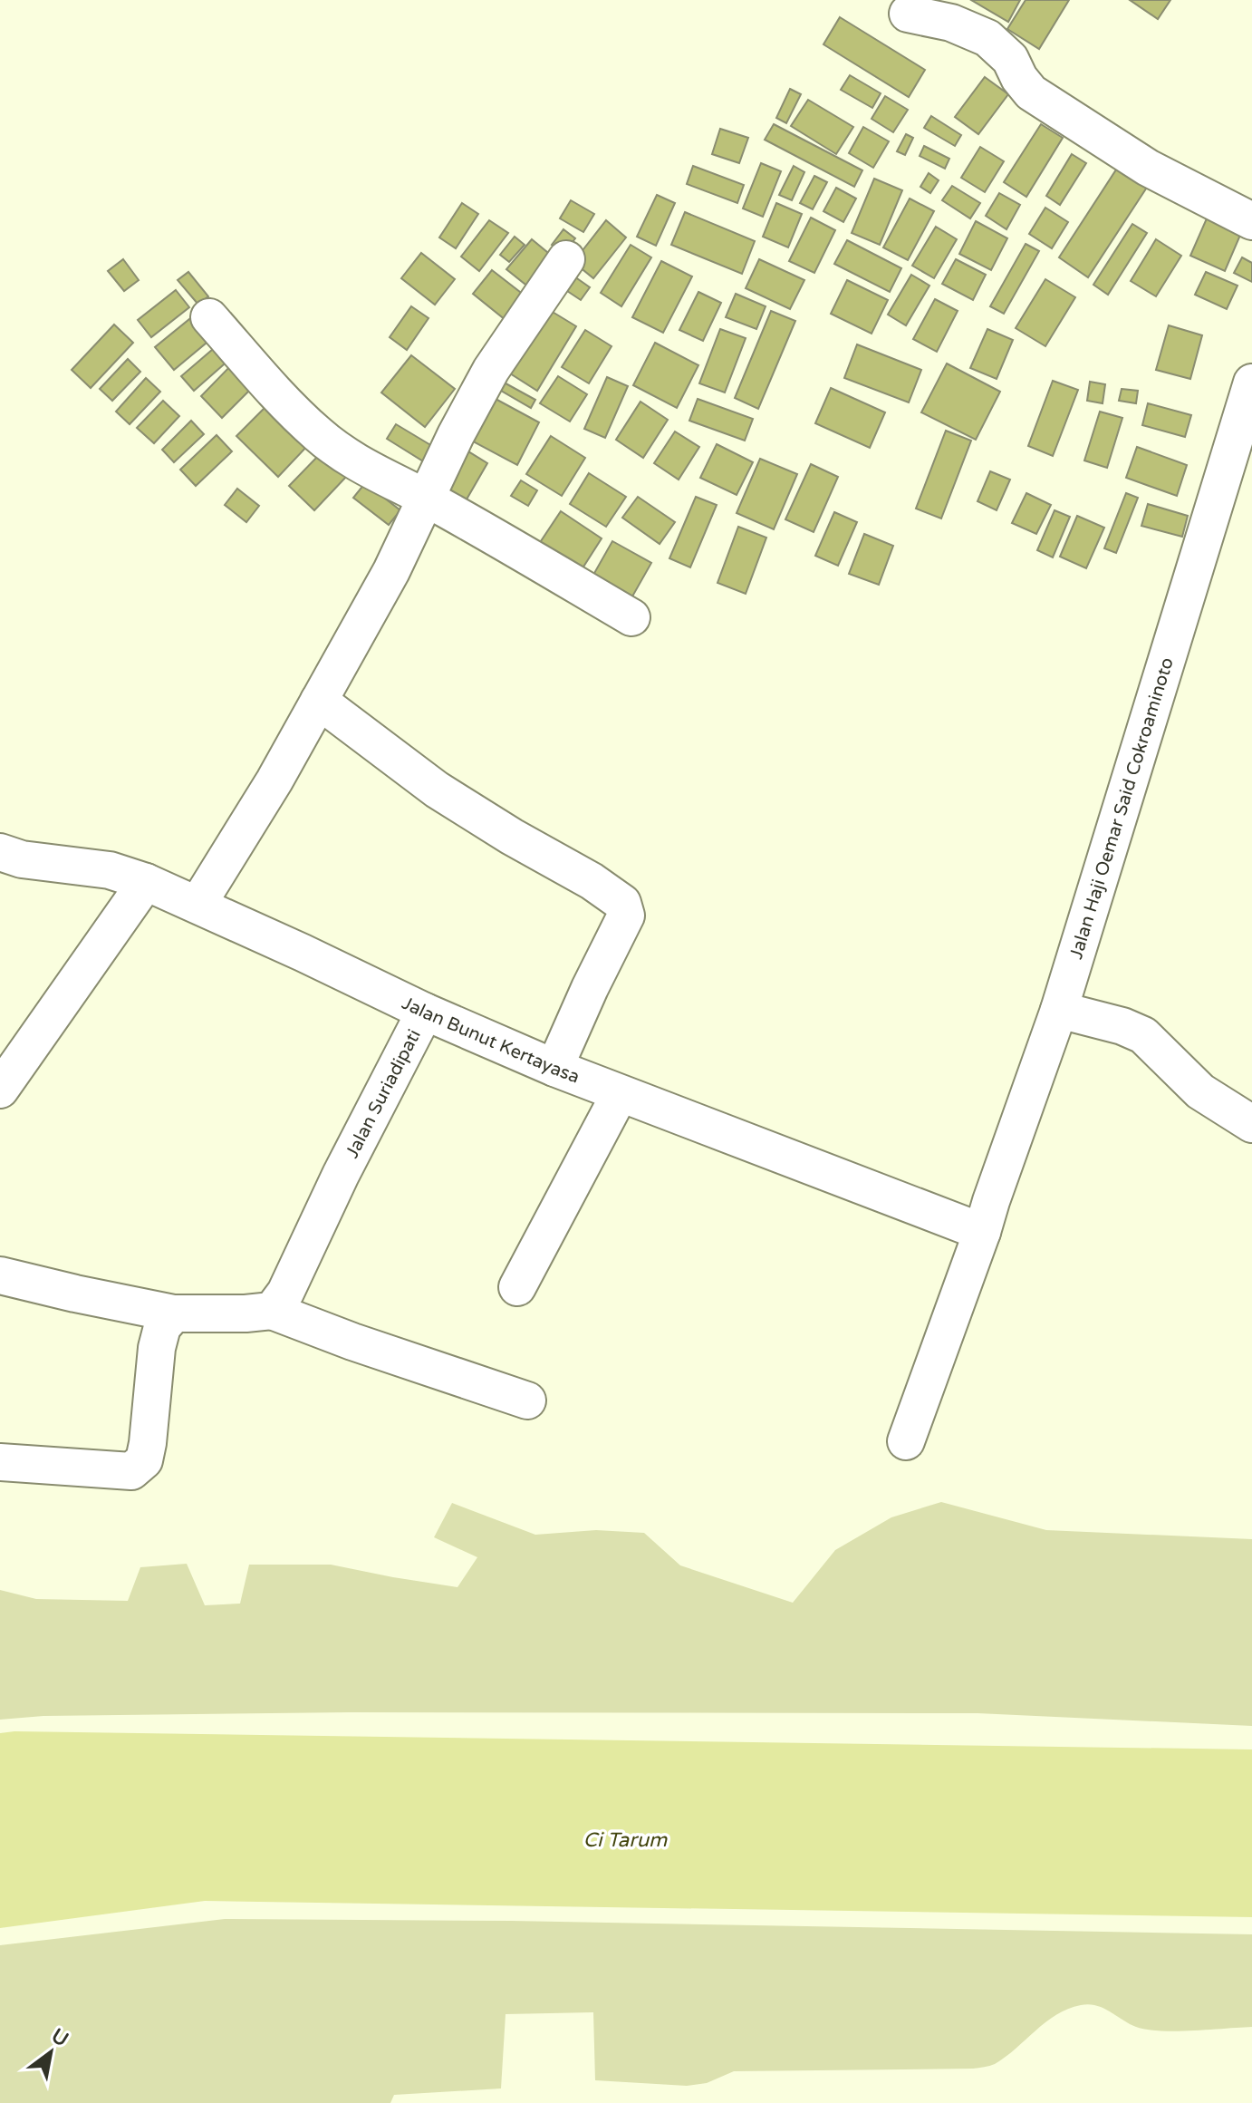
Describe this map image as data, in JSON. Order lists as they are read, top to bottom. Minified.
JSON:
{"streets":{"street":["Jalan Haji Oemar Said Cokroaminoto","Jalan Bunut Kertayasa","Jalan Suriadipati"]},"crossings":[["Jalan Haji Oemar Said Cokroaminoto","Jalan Bunut Kertayasa"],["Jalan Bunut Kertayasa","Jalan Suriadipati"]],"water":["Ci Tarum"],"north":"top right"}
